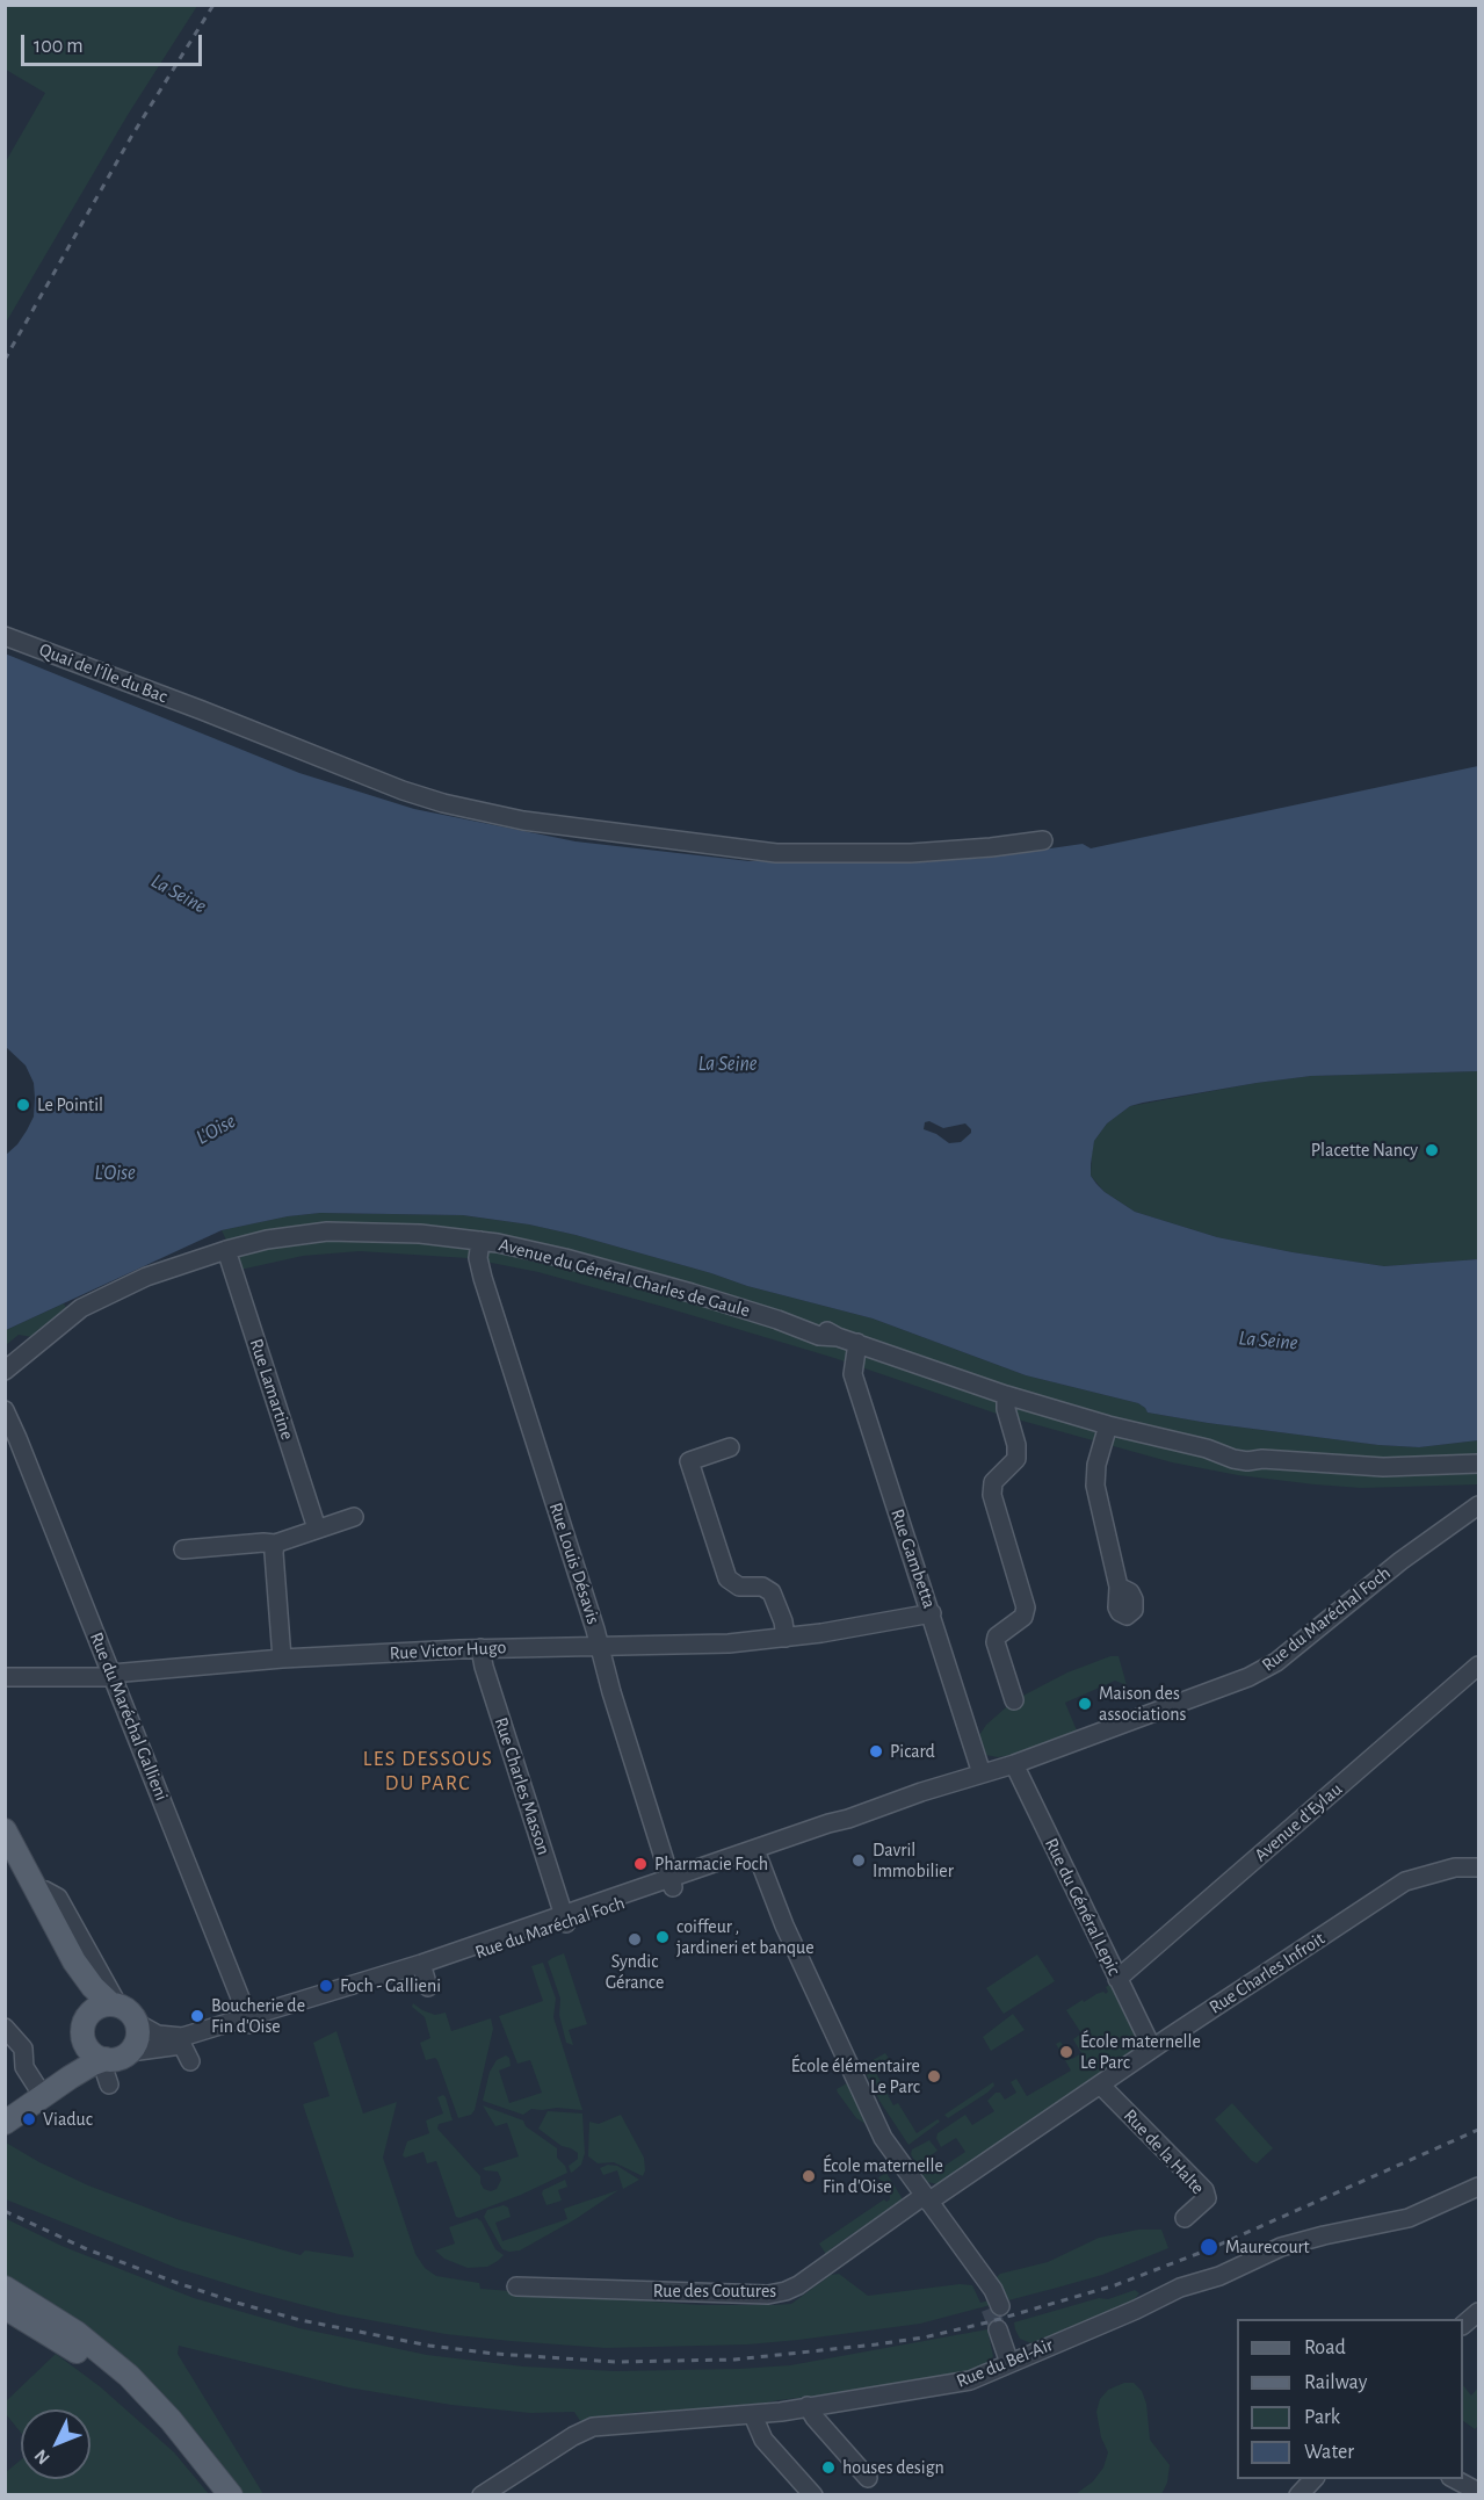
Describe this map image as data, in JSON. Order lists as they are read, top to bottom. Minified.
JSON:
{"streets":{"street":["Quai de l'Île du Bac","Avenue du Général Charles de Gaule","Rue Lamartine","Rue Gambetta","Rue Louis Désavis","Rue du Maréchal Foch","Rue Victor Hugo","Rue du Maréchal Gallieni","Rue Charles Masson","Avenue d'Eylau","Rue du Général Lepic","Rue Charles Infroit","Rue de la Halte","Rue des Coutures","Rue du Bel-Air"]},"crossings":[["Avenue du Général Charles de Gaule","Rue Lamartine"],["Avenue du Général Charles de Gaule","Rue Gambetta"],["Avenue du Général Charles de Gaule","Rue Louis Désavis"],["Rue Gambetta","Rue du Maréchal Foch"],["Rue Gambetta","Rue Victor Hugo"],["Rue Louis Désavis","Rue du Maréchal Foch"],["Rue Louis Désavis","Rue Victor Hugo"],["Rue du Maréchal Foch","Rue du Maréchal Gallieni"],["Rue du Maréchal Foch","Rue Charles Masson"],["Rue du Maréchal Foch","Rue du Général Lepic"],["Rue Victor Hugo","Rue du Maréchal Gallieni"],["Rue Victor Hugo","Rue Charles Masson"],["Avenue d'Eylau","Rue du Général Lepic"],["Rue du Général Lepic","Rue Charles Infroit"],["Rue Charles Infroit","Rue de la Halte"],["Rue Charles Infroit","Rue des Coutures"]],"districts":["LES DESSOUS DU PARC"],"water":["La Seine","L'Oise","L’Oise"],"places":["Le Pointil","Placette Nancy","Maison des associations","Picard","Davril Immobilier","Pharmacie Foch","coiffeur , jardineri et banque","Syndic Gérance","Foch - Gallieni","Boucherie de Fin d'Oise","École maternelle Le Parc","École élémentaire Le Parc","Viaduc","École maternelle Fin d'Oise","Maurecourt","houses design"],"legend":["Road","Railway","Park","Water"],"scale_bar":"100 m","north":"bottom left"}
